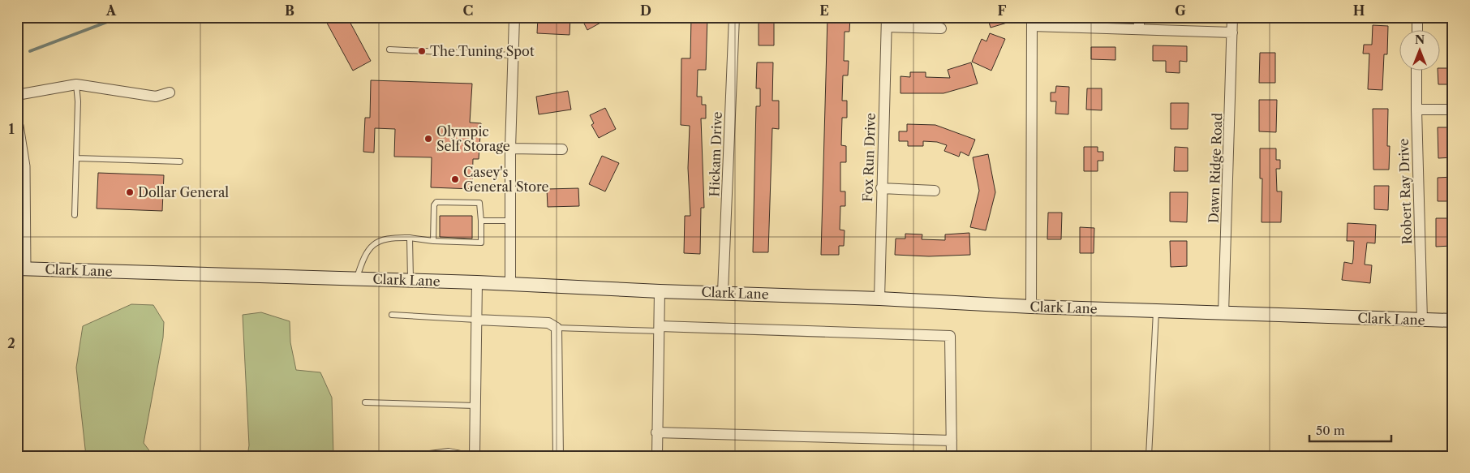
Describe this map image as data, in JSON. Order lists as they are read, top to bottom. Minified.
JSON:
{"streets":{"main road":["Clark Lane"],"street":["Hickam Drive","Fox Run Drive","Dawn Ridge Road","Robert Ray Drive"]},"crossings":[["Hickam Drive","Clark Lane"],["Fox Run Drive","Clark Lane"],["Dawn Ridge Road","Clark Lane"],["Robert Ray Drive","Clark Lane"]],"places":["The Tuning Spot","Olympic Self Storage","Casey's General Store","Dollar General"],"scale_bar":"50 m","north":"top","grid":{"columns":["A","B","C","D","E","F","G","H"],"rows":["1","2"]}}
